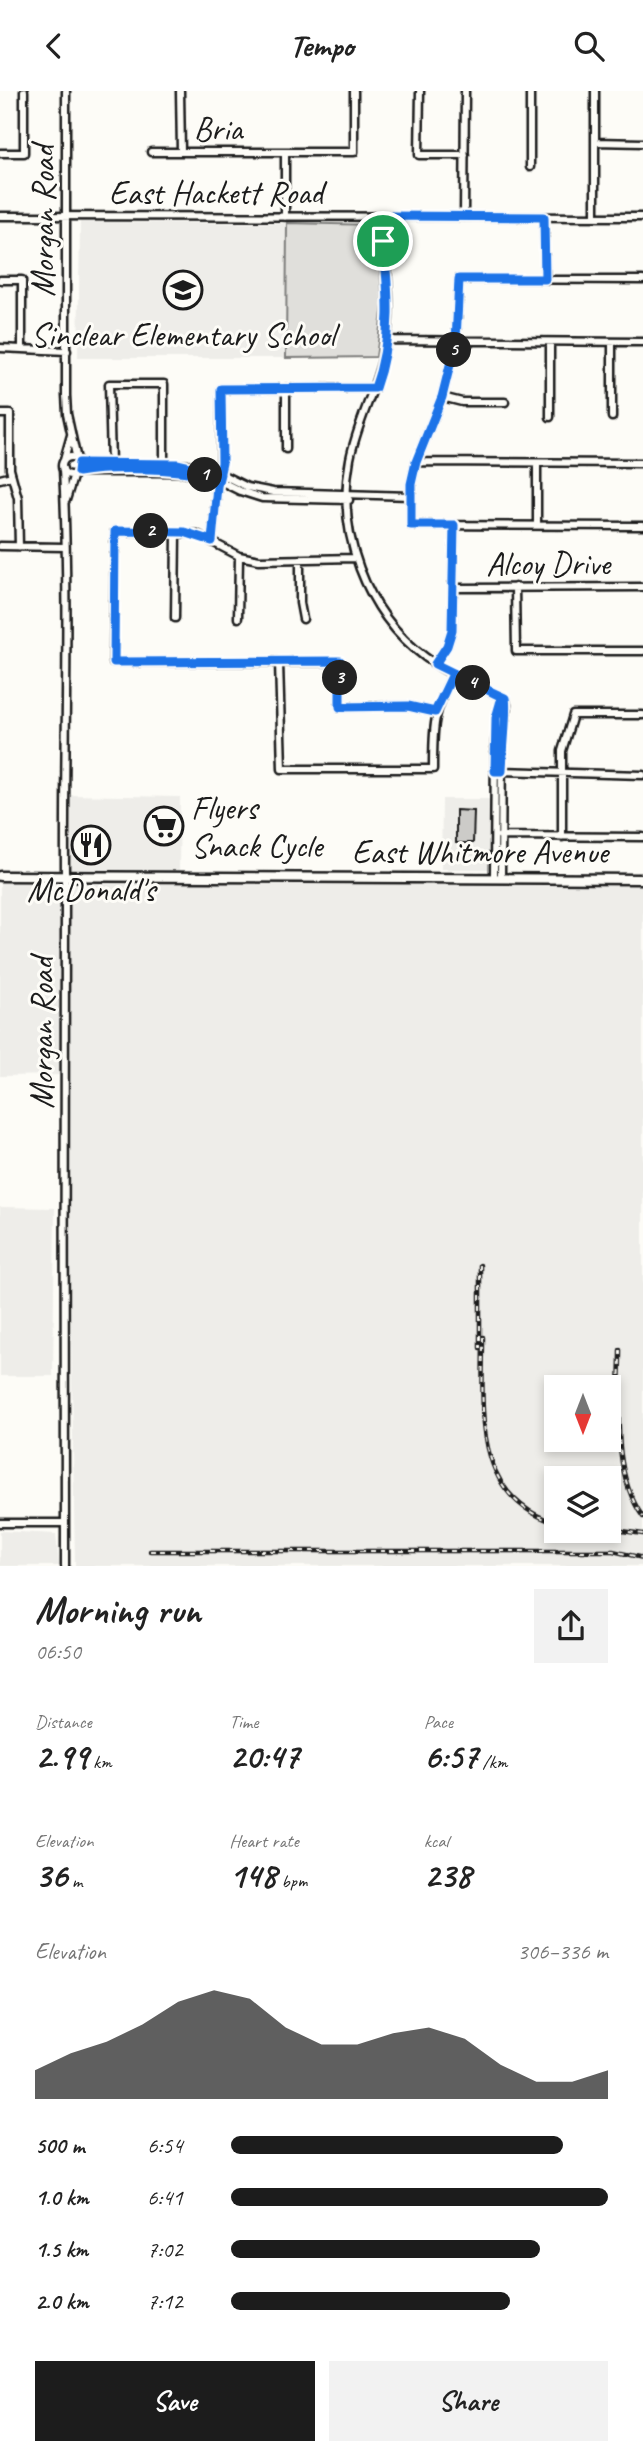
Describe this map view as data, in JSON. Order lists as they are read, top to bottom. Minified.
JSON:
{"streets":{"main road":["East Whitmore Avenue"],"street":["Bria","East Hackett Road","Morgan Road","Alcoy Drive"]},"crossings":[["East Hackett Road","Morgan Road"],["Morgan Road","East Whitmore Avenue"]],"places":{"school or university":["Sinclear Elementary School"],"supermarket":["Flyers Snack Cycle"],"restaurant":["McDonald's"]},"north":"bottom","page":{"header":"Tempo","pins":["5","1","2","3","4"],"heading":["Morning run","06:50"],"stats":[["Distance","2.99 km"],["Time","20:47"],["Pace","6:57 /km"],["Elevation","36 m"],["Heart rate","148 bpm"],["kcal","238"]],"chart":["Elevation","306–336 m"],"list":[{"name":"500 m","note":"6:54"},{"name":"1.0 km","note":"6:41"},{"name":"1.5 km","note":"7:02"},{"name":"2.0 km","note":"7:12"}],"buttons":["Save","Share"]}}
